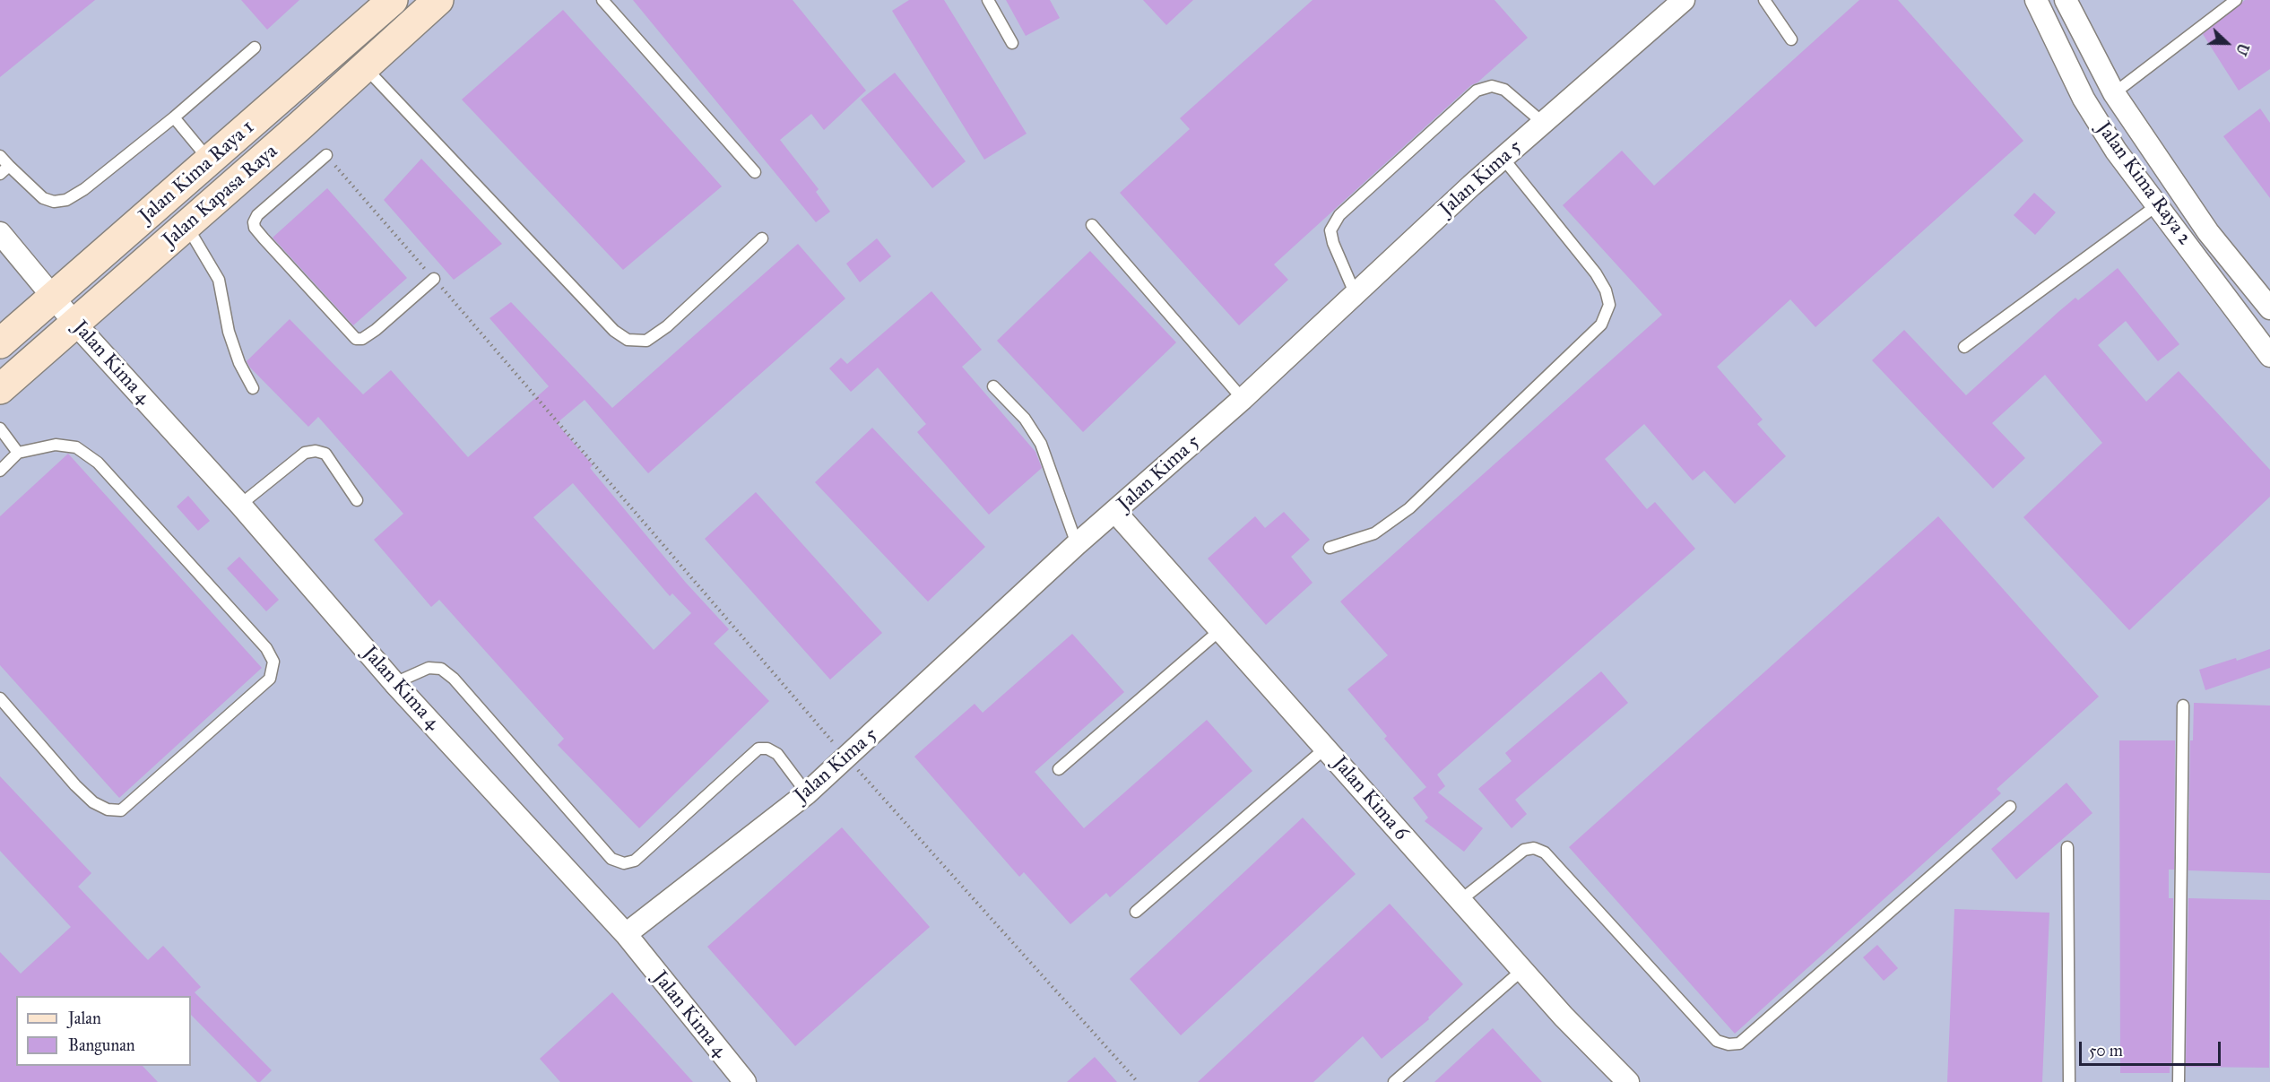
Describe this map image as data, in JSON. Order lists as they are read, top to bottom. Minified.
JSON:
{"streets":{"main road":["Jalan Kima Raya 1","Jalan Kapasa Raya"],"street":["Jalan Kima 5","Jalan Kima Raya 2","Jalan Kima 4","Jalan Kima 6"]},"crossings":[["Jalan Kima Raya 1","Jalan Kima 4"],["Jalan Kima 5","Jalan Kima 4"],["Jalan Kima 5","Jalan Kima 6"],["Jalan Kapasa Raya","Jalan Kima 4"]],"legend":["Jalan","Bangunan"],"scale_bar":"50 m","north":"right"}
